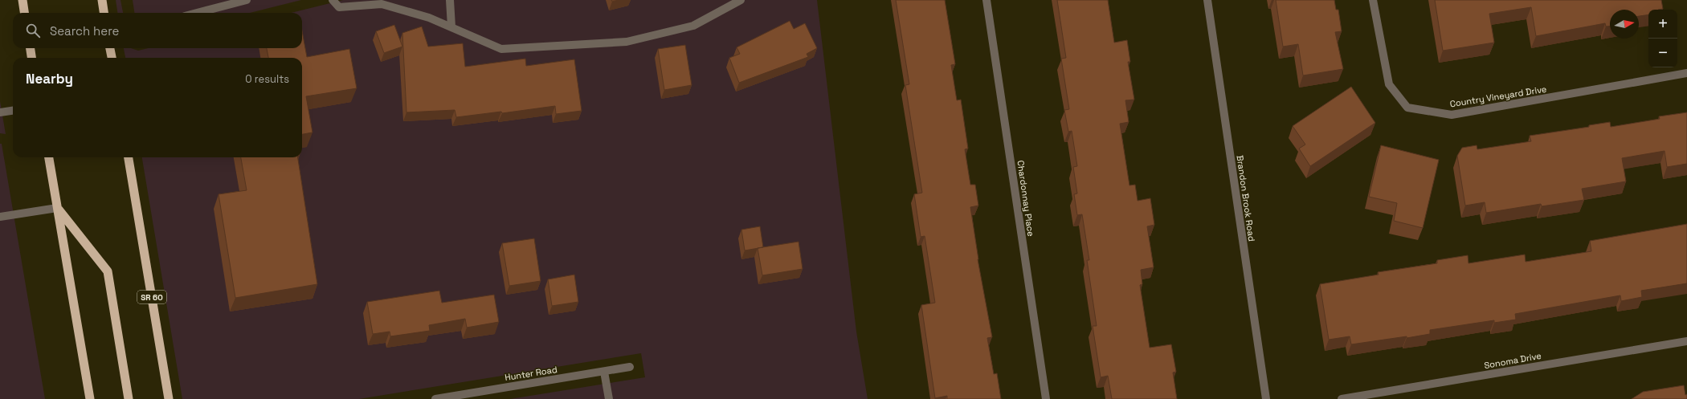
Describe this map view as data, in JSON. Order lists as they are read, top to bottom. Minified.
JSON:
{"streets":{"highway":["SR 60"],"street":["Country Vineyard Drive","Chardonnay Place","Brandon Brook Road","Sonoma Drive","Hunter Road"]},"north":"right","page":{"map_buttons":["+","−"],"search":"Search here","heading":["Nearby","0 results"]}}
